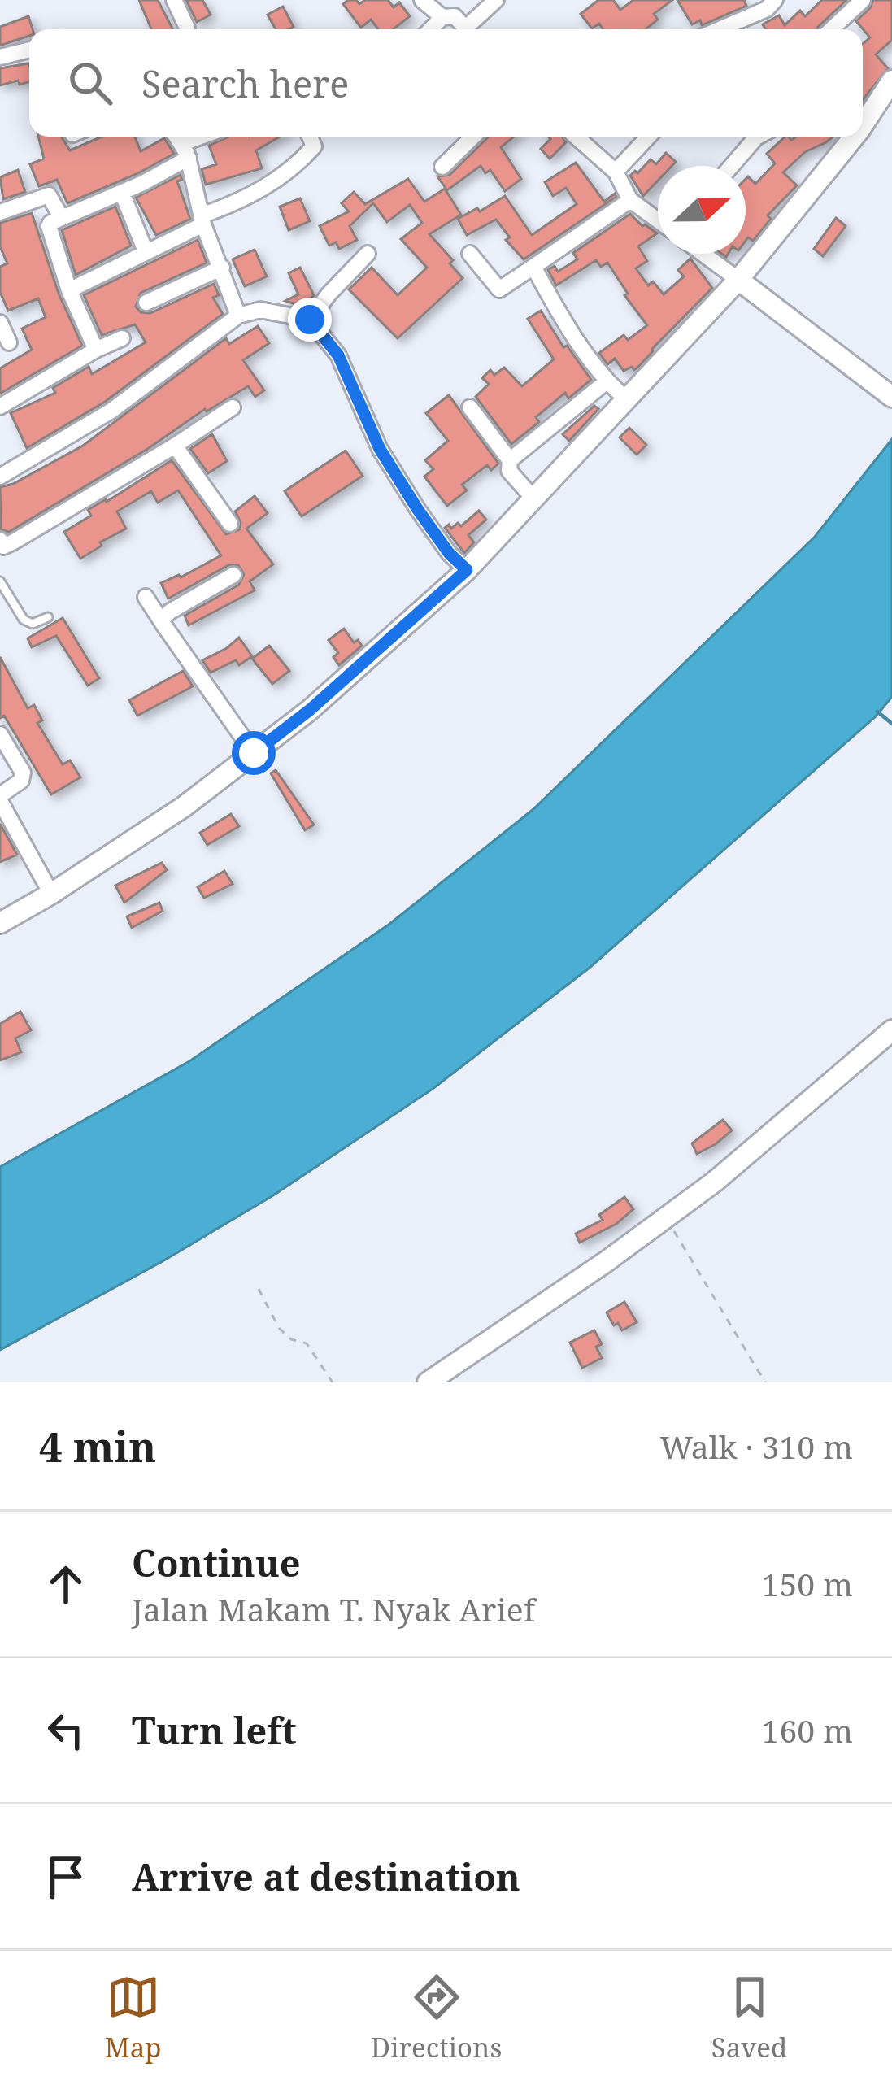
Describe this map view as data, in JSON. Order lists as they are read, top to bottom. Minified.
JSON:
{"north":"right","page":{"search":"Search here","heading":["4 min","Walk · 310 m"],"list":[["Continue","Jalan Makam T. Nyak Arief","150 m"],["Turn left","160 m"],"Arrive at destination"],"nav":["Map","Directions","Saved"]}}
